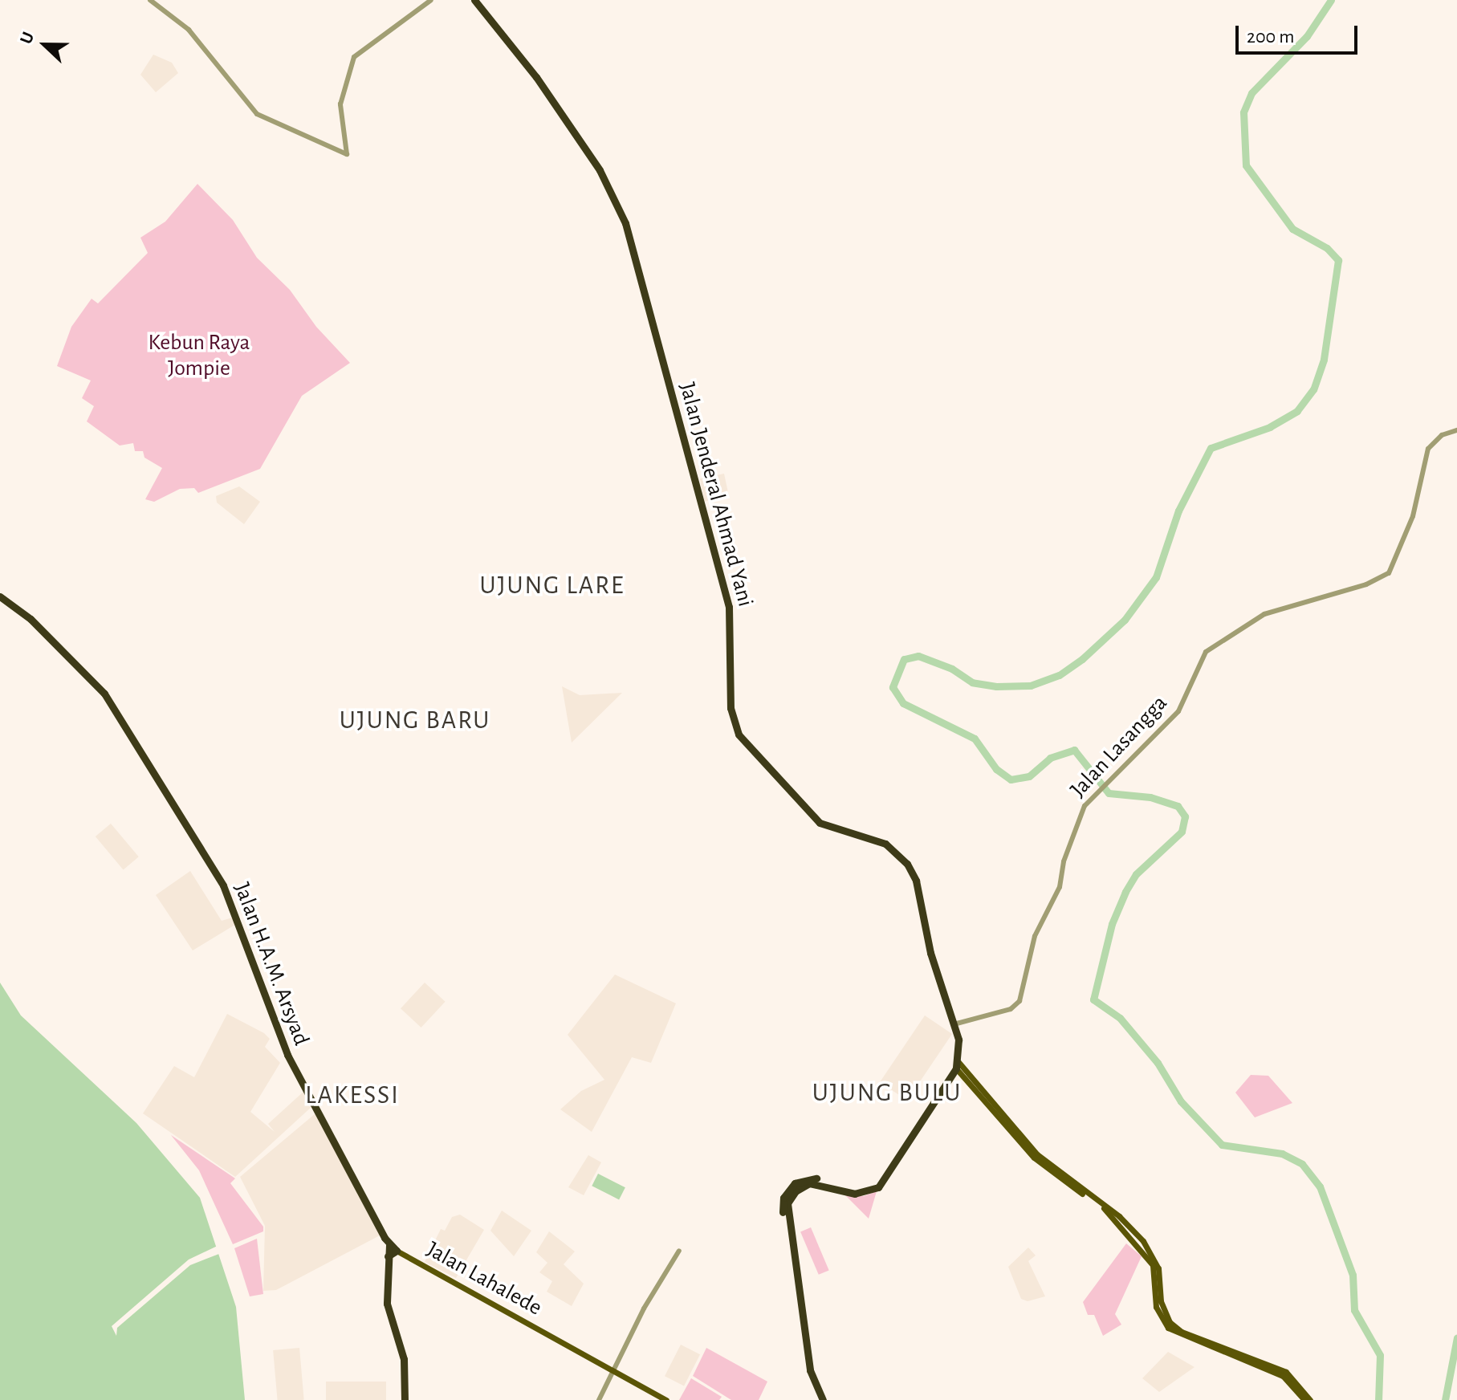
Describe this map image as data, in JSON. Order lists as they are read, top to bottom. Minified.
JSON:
{"streets":{"highway":["Jalan Jenderal Ahmad Yani","Jalan H.A.M. Arsyad"],"main road":["Jalan Lahalede"],"street":["Jalan Lasangga"]},"crossings":[["Jalan Jenderal Ahmad Yani","Jalan Lasangga"]],"districts":["UJUNG LARE","UJUNG BARU","UJUNG BULU","LAKESSI"],"parks":["Kebun Raya Jompie"],"scale_bar":"200 m","north":"left"}
